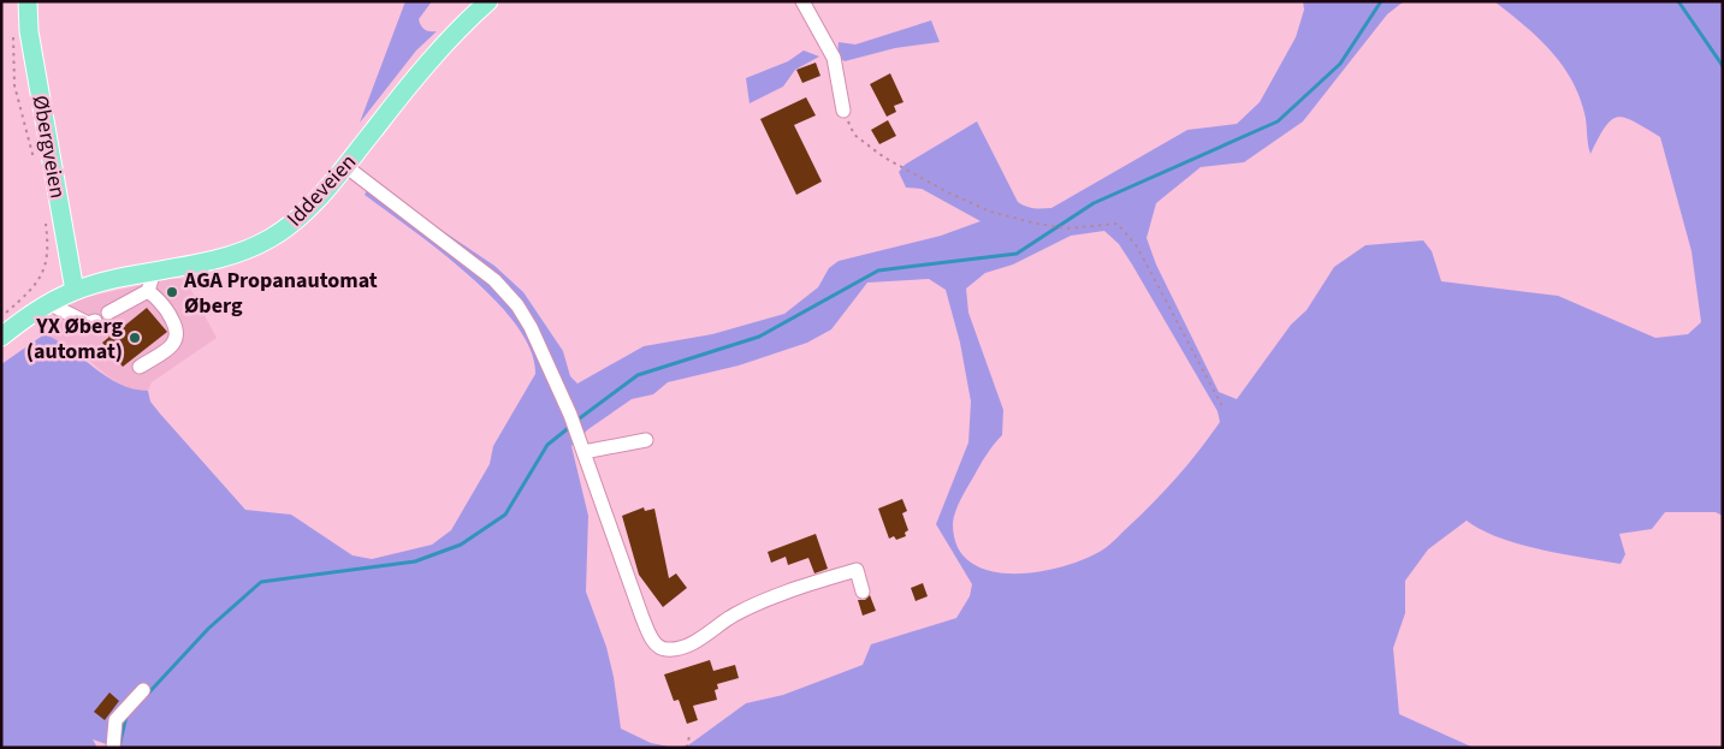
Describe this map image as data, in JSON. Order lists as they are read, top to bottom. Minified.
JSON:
{"streets":{"main road":["Øbergveien","Iddeveien"]},"crossings":[["Øbergveien","Iddeveien"]],"places":["AGA Propanautomat Øberg","YX Øberg (automat)"]}
